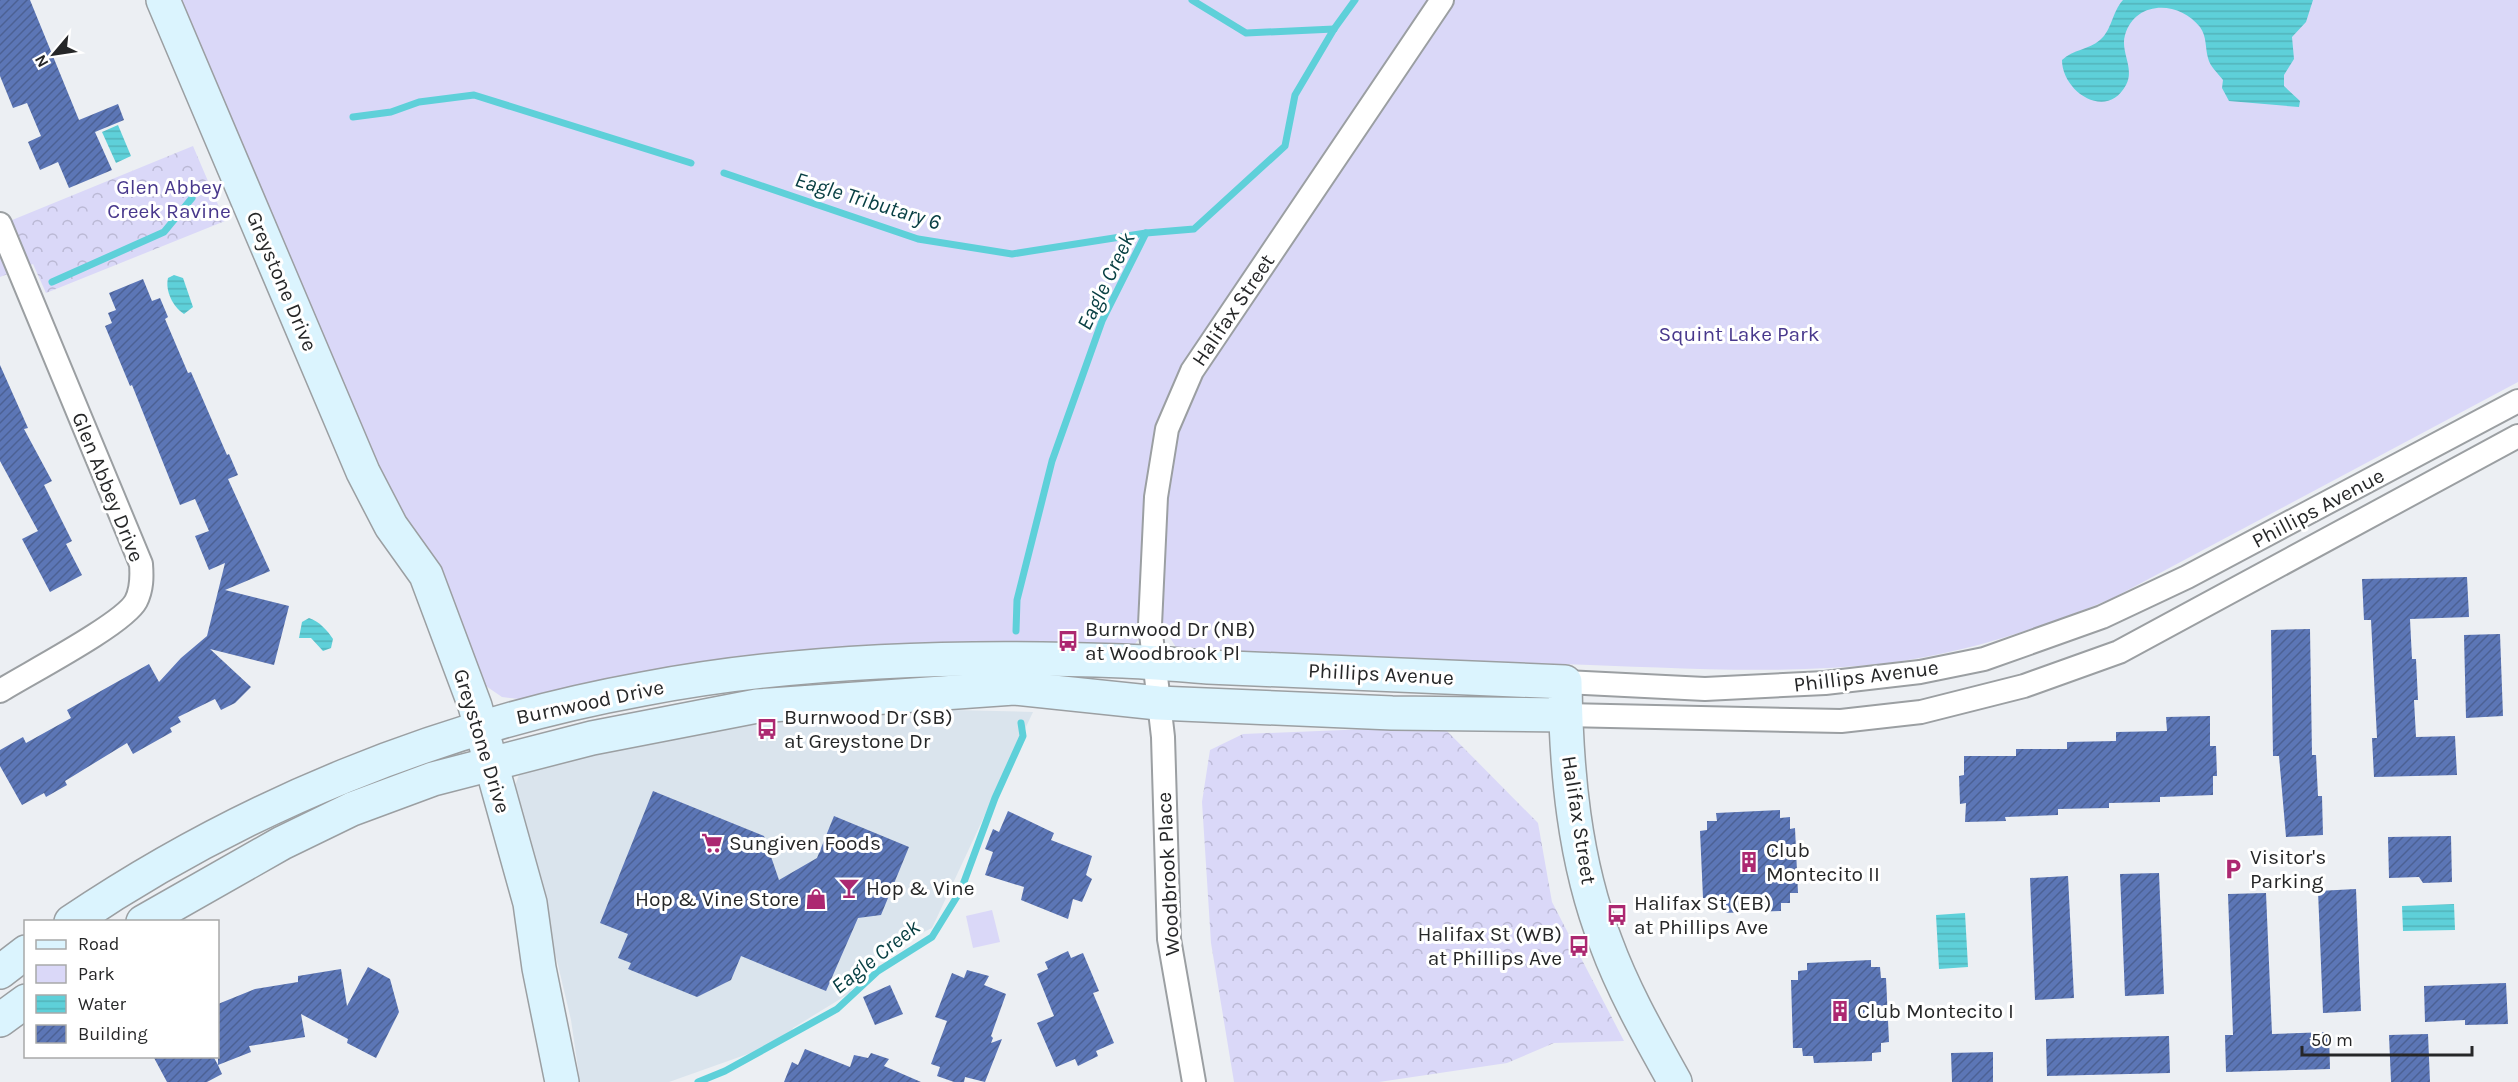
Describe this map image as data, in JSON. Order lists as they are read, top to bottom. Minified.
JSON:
{"streets":{"street":["Greystone Drive","Halifax Street","Glen Abbey Drive","Phillips Avenue","Burnwood Drive","Woodbrook Place"]},"crossings":[["Greystone Drive","Burnwood Drive"],["Halifax Street","Phillips Avenue"],["Halifax Street","Burnwood Drive"],["Halifax Street","Woodbrook Place"],["Phillips Avenue","Burnwood Drive"],["Phillips Avenue","Woodbrook Place"],["Burnwood Drive","Woodbrook Place"]],"water":["Eagle Tributary 6","Eagle Creek"],"parks":["Glen Abbey Creek Ravine","Squint Lake Park"],"places":{"bus stop":["Burnwood Dr (NB) at Woodbrook Pl","Burnwood Dr (SB) at Greystone Dr","Halifax St (EB) at Phillips Ave","Halifax St (WB) at Phillips Ave"],"supermarket":["Sungiven Foods"],"building":["Club Montecito II","Club Montecito I"],"parking":["Visitor's Parking"],"bar":["Hop & Vine"],"shop":["Hop & Vine Store"]},"legend":["Road","Park","Water","Building"],"scale_bar":"50 m","north":"bottom left"}
